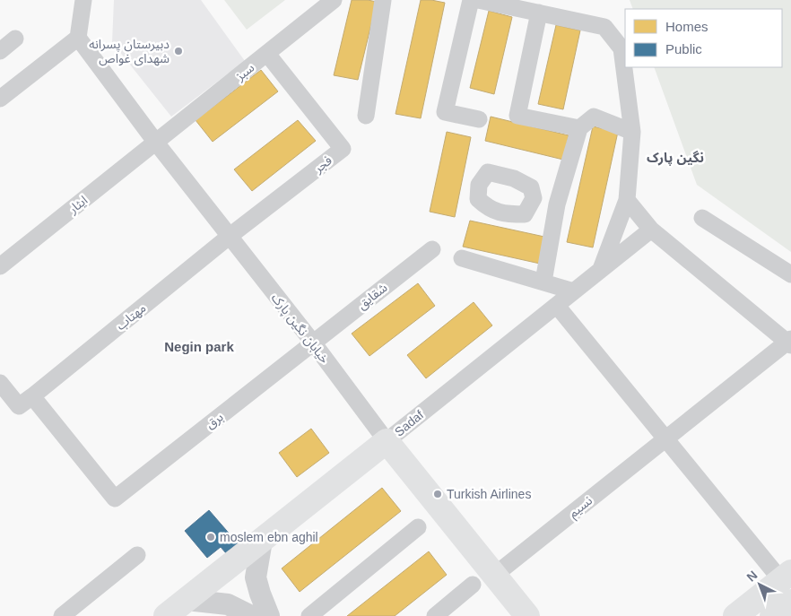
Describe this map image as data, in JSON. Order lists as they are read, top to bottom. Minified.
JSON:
{"streets":{"main road":["خیابان نگین پارک","Sadaf"],"street":["سبز","فجر","ایثار","شقایق","مهتاب","برق","نسیم"]},"crossings":[["سبز","فجر"],["سبز","ایثار"],["سبز","خیابان نگین پارک"],["فجر","مهتاب"],["فجر","خیابان نگین پارک"],["ایثار","خیابان نگین پارک"],["شقایق","خیابان نگین پارک"],["شقایق","برق"],["مهتاب","خیابان نگین پارک"],["مهتاب","برق"],["خیابان نگین پارک","برق"],["خیابان نگین پارک","Sadaf"],["خیابان نگین پارک","نسیم"]],"districts":["نگین پارک","Negin park"],"places":["دبیرستان پسرانه شهدای غواص","Turkish Airlines","moslem ebn aghil"],"legend":["Homes","Public"],"north":"top left"}
